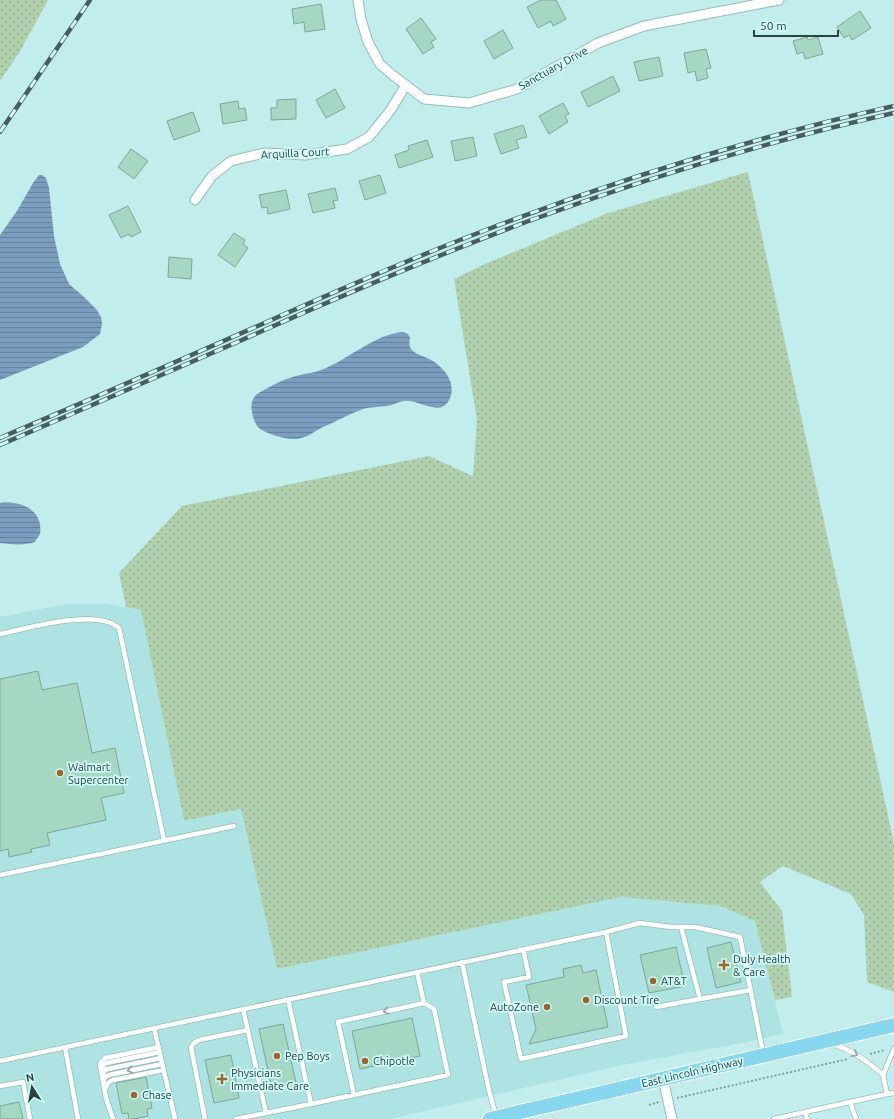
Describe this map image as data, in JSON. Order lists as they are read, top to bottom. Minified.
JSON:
{"streets":{"main road":["East Lincoln Highway"],"street":["Sanctuary Drive","Arquilla Court"]},"crossings":[["Sanctuary Drive","Arquilla Court"]],"places":{"other":["Walmart Supercenter","AT&T","Discount Tire","AutoZone","Pep Boys","Chipotle","Chase"],"health":["Duly Health & Care","Physicians Immediate Care"]},"scale_bar":"50 m","north":"top"}
